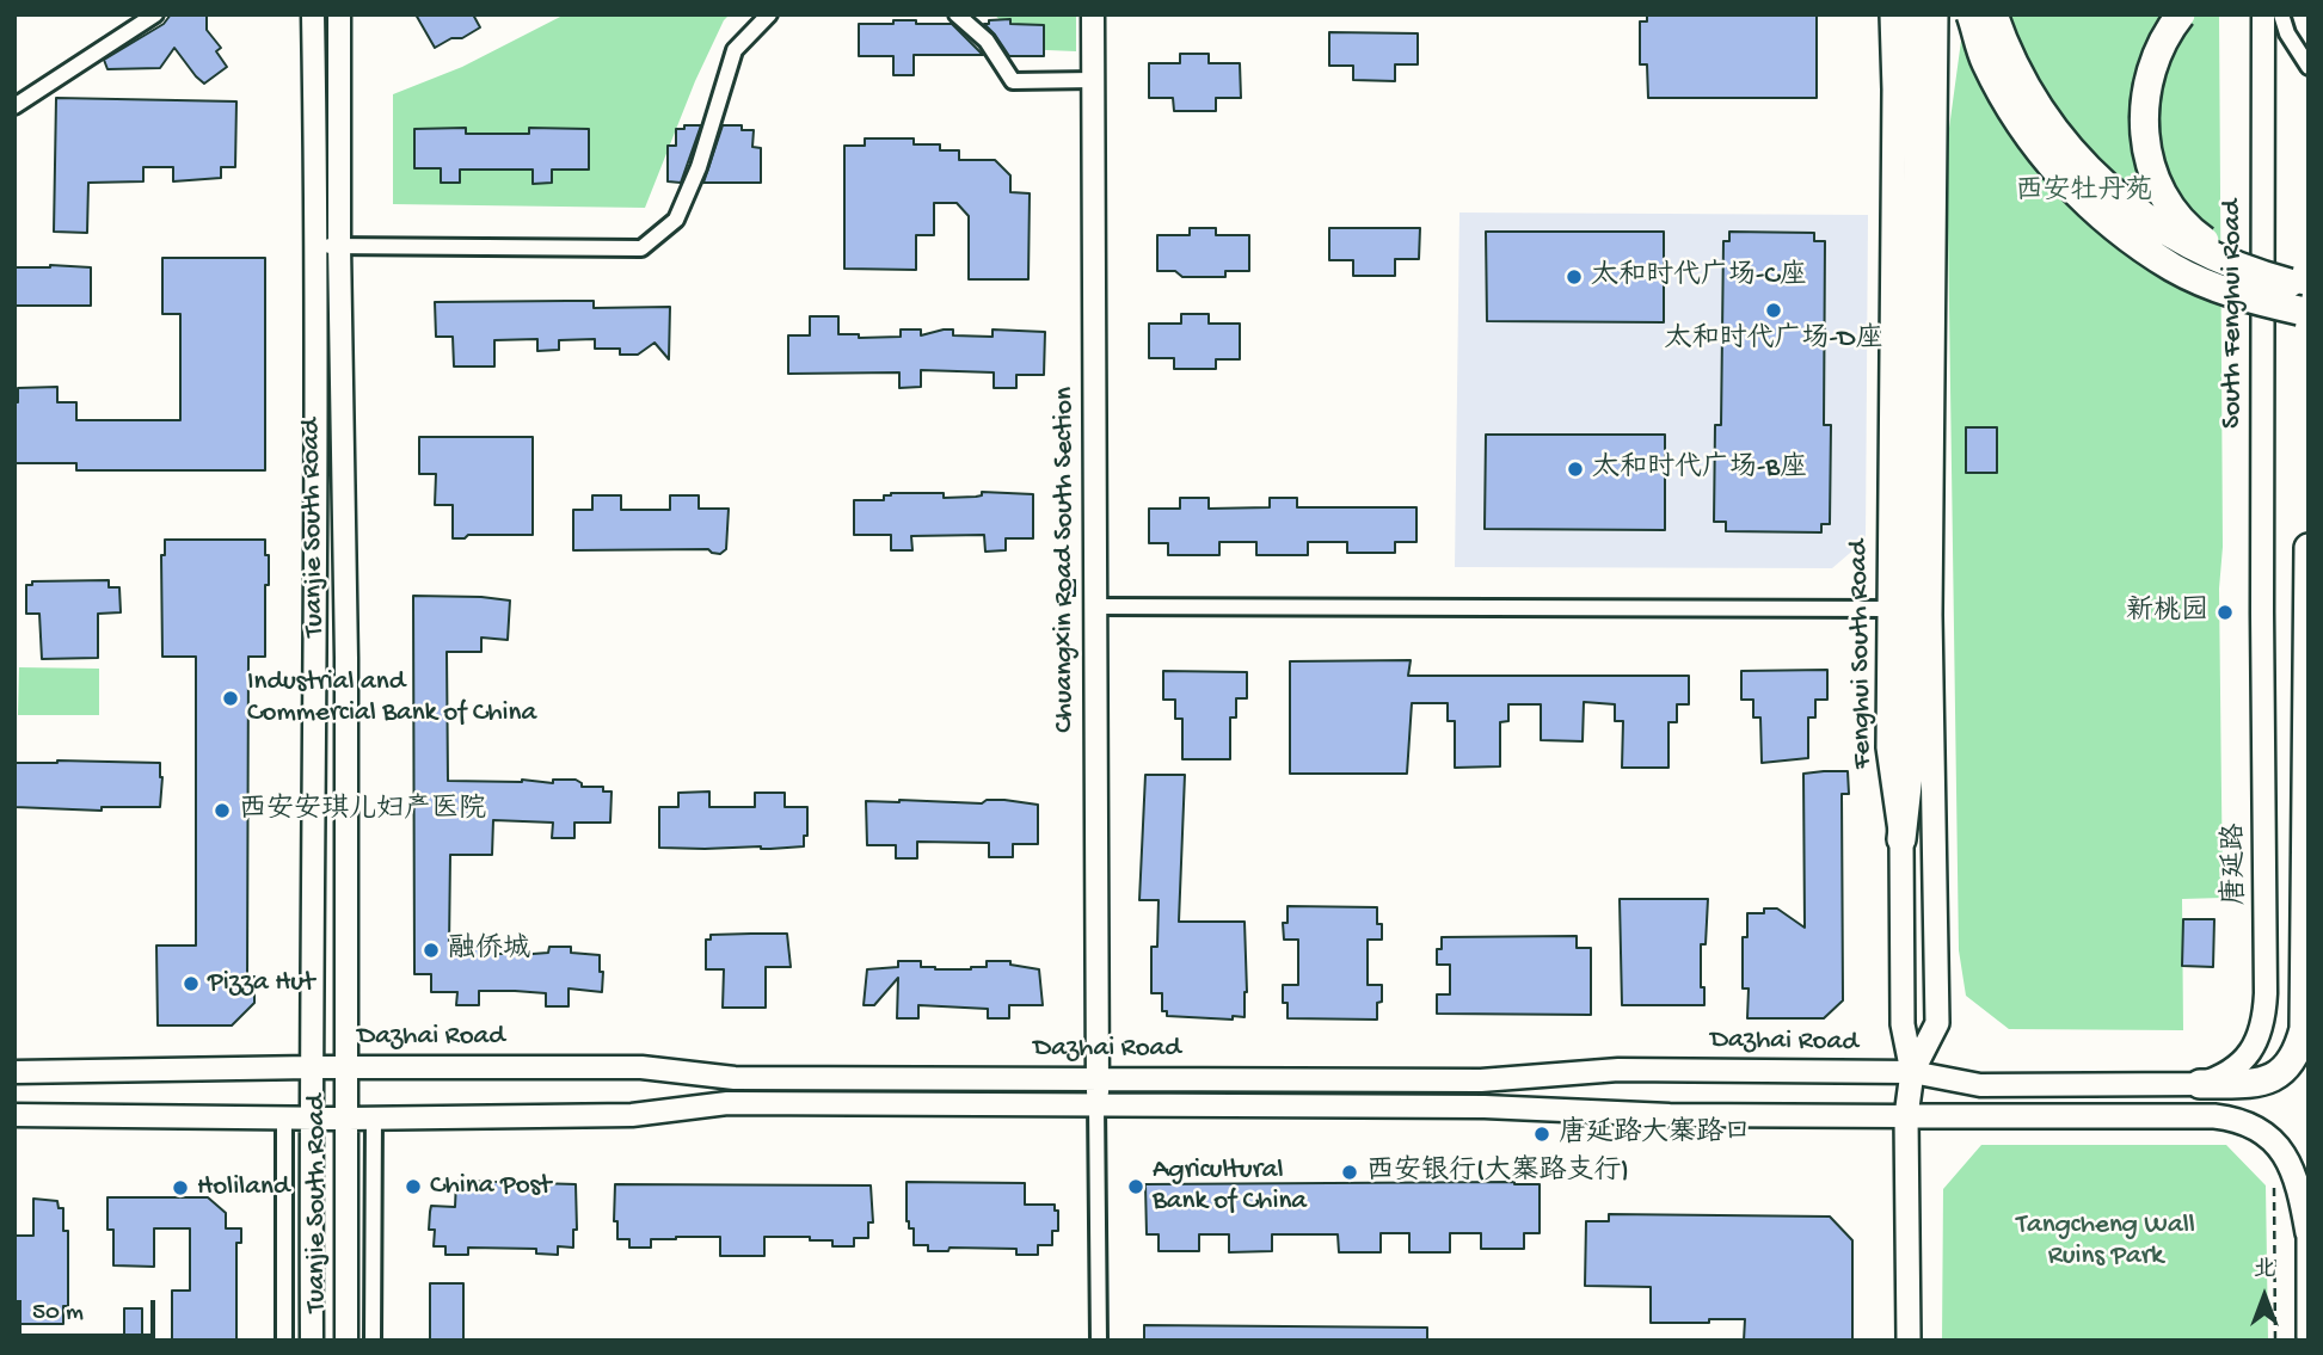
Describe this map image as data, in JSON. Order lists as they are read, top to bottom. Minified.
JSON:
{"streets":{"main road":["South Fenghui Road","Tuanjie South Road","Chuangxin Road South Section","Fenghui South Road","唐延路","Dazhai Road"]},"crossings":[["South Fenghui Road","唐延路"],["Tuanjie South Road","Dazhai Road"],["Chuangxin Road South Section","Dazhai Road"],["唐延路","Dazhai Road"]],"parks":["西安牡丹苑","Tangcheng Wall Ruins Park"],"places":["太和时代广场-C座","太和时代广场-D座","太和时代广场-B座","新桃园","Industrial and Commercial Bank of China","西安安琪儿妇产医院","融侨城","Pizza Hut","唐延路大寨路口","西安银行(大寨路支行)","China Post","Agricultural Bank of China","Holiland"],"scale_bar":"50 m","north":"top"}
